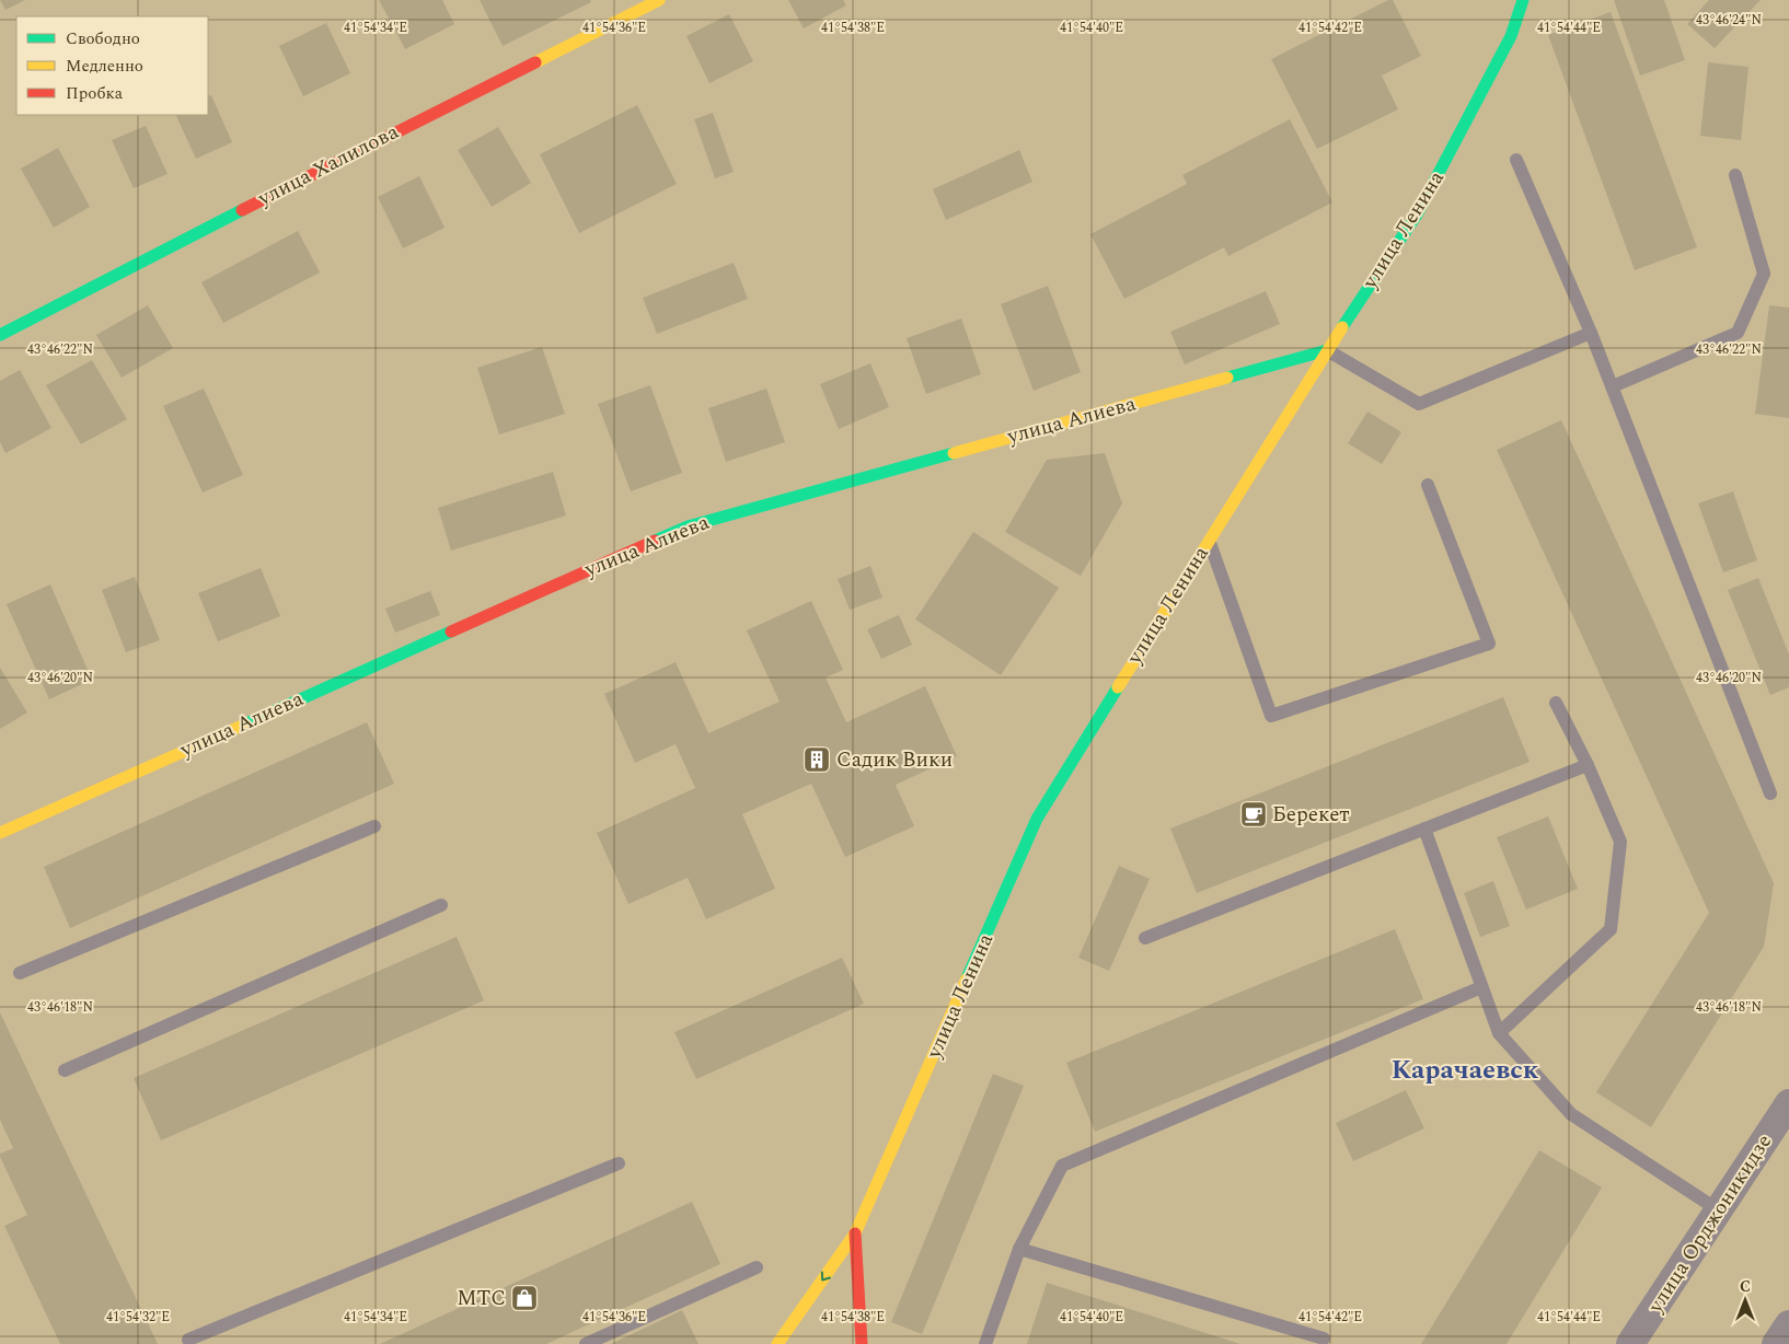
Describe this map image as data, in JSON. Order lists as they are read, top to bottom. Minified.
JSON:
{"streets":{"street":["улица Халилова","улица Ленина","улица Алиева","улица Орджоникидзе"]},"crossings":[["улица Ленина","улица Алиева"]],"districts":["Карачаевск"],"places":{"building":["Садик Вики"],"cafe":["Берекет"],"shop":["МТС"]},"legend":["Свободно","Медленно","Пробка"],"north":"top","coordinates":["43°46'24\"N","41°54'34\"E","41°54'36\"E","41°54'38\"E","41°54'40\"E","41°54'42\"E","41°54'44\"E","43°46'22\"N","43°46'20\"N","43°46'18\"N","41°54'32\"E"]}
